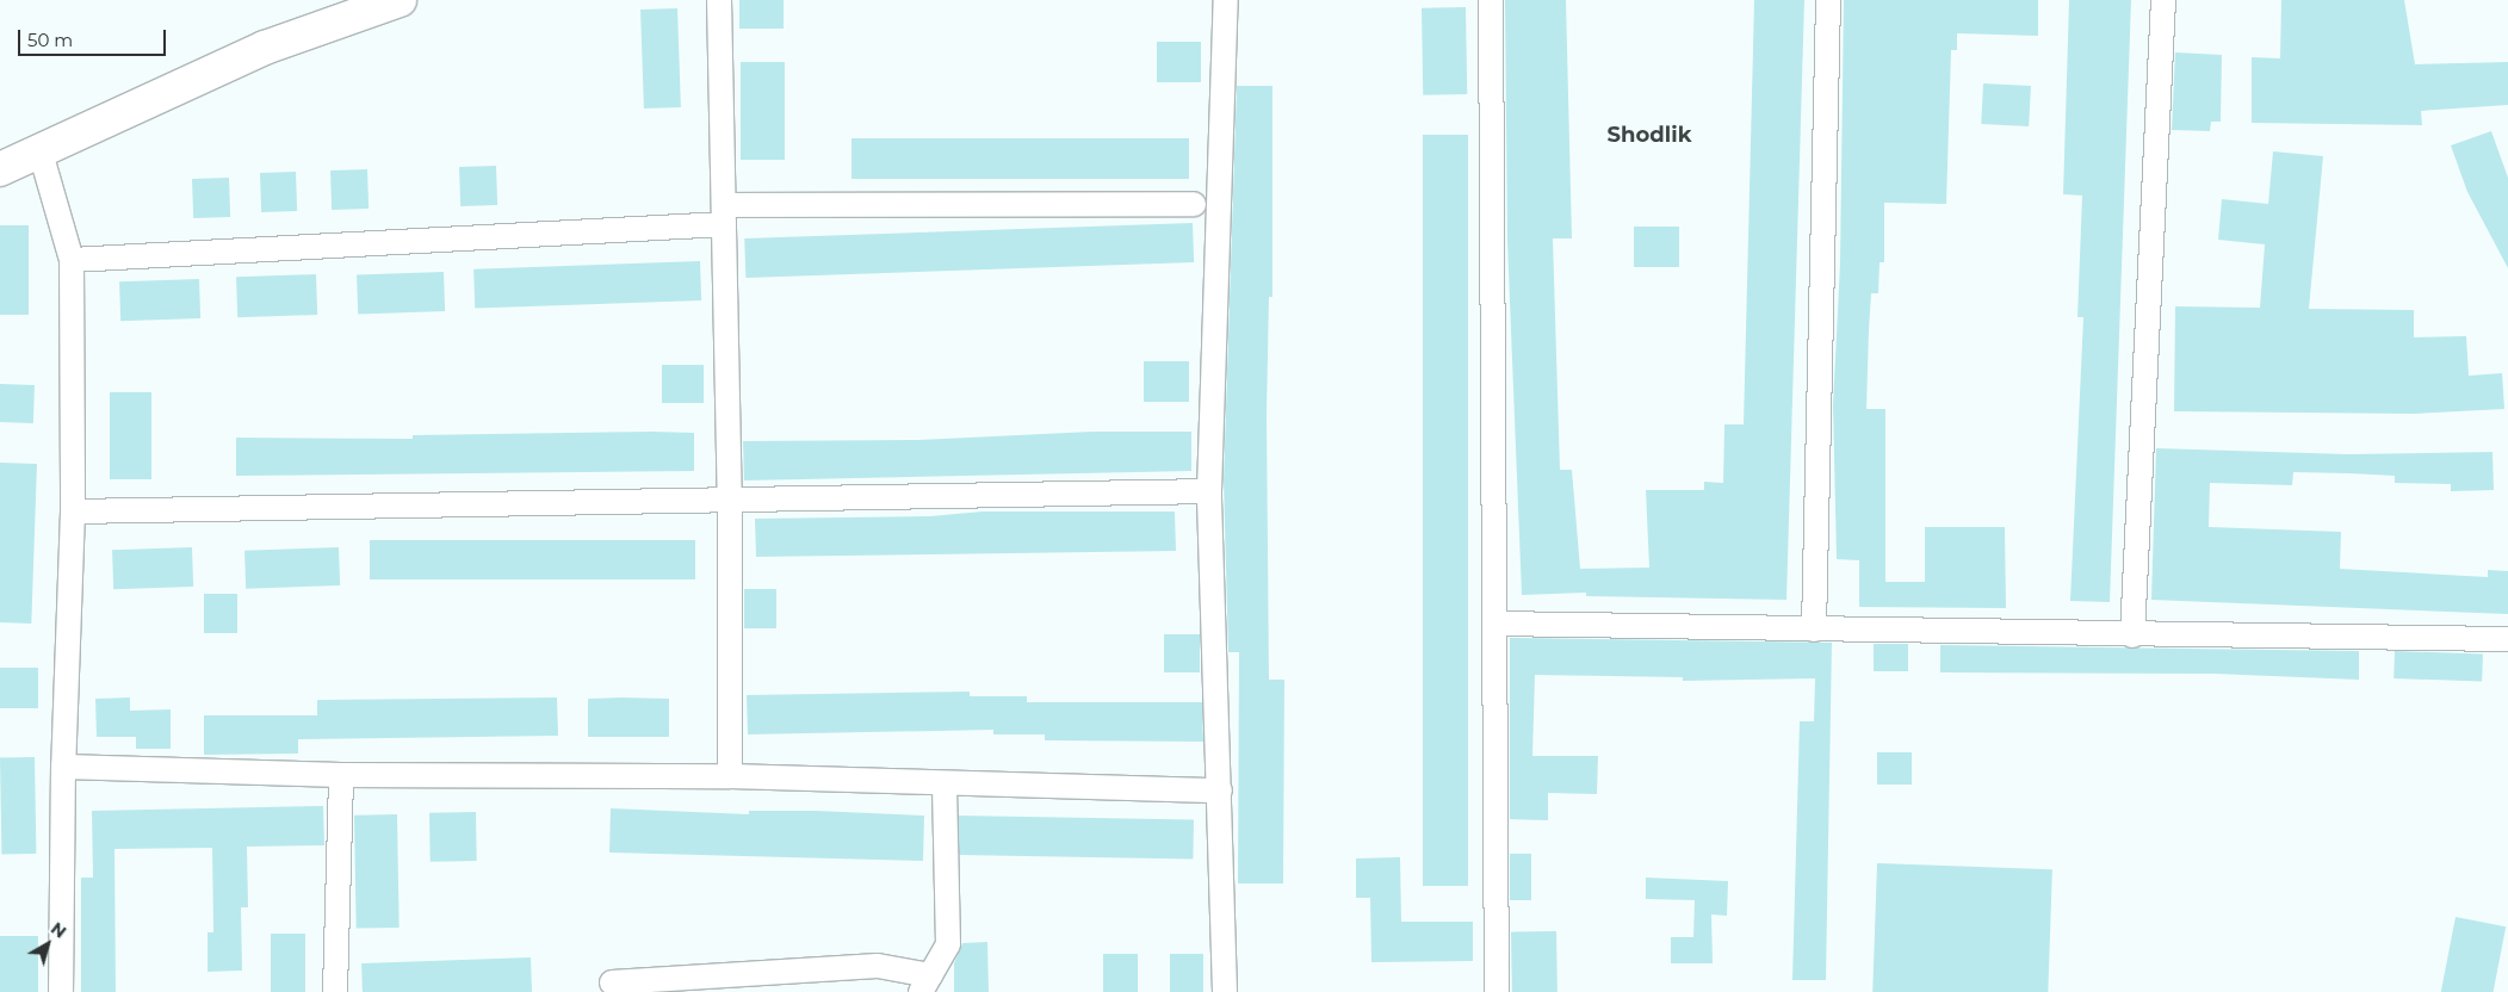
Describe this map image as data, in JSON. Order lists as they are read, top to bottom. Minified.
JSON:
{"districts":["Shodlik"],"scale_bar":"50 m","north":"top right"}
